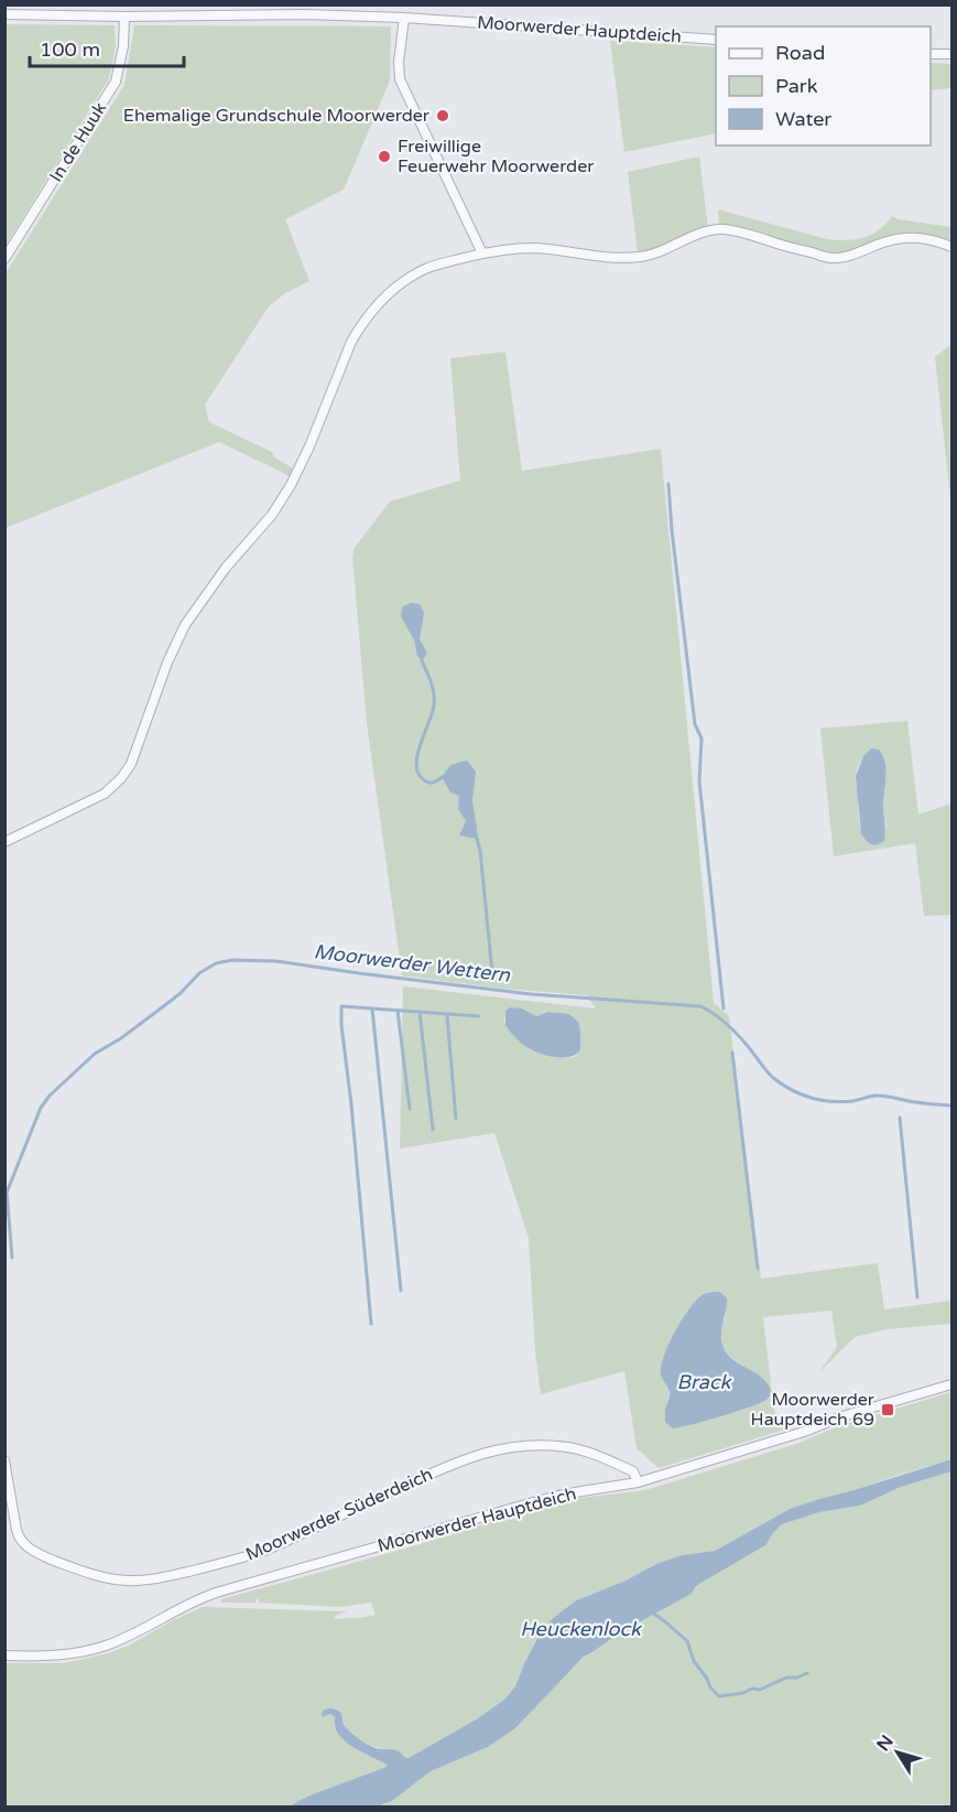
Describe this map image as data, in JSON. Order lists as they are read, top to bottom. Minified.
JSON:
{"streets":{"street":["Moorwerder Hauptdeich","In de Huuk","Moorwerder Süderdeich"]},"crossings":[["Moorwerder Hauptdeich","In de Huuk"],["Moorwerder Hauptdeich","Moorwerder Süderdeich"]],"water":["Moorwerder Wettern","Brack","Heuckenlock"],"places":{"other":["Ehemalige Grundschule Moorwerder","Freiwillige Feuerwehr Moorwerder"],"transit":["Moorwerder Hauptdeich 69"]},"legend":["Road","Park","Water"],"scale_bar":"100 m","north":"top left"}
